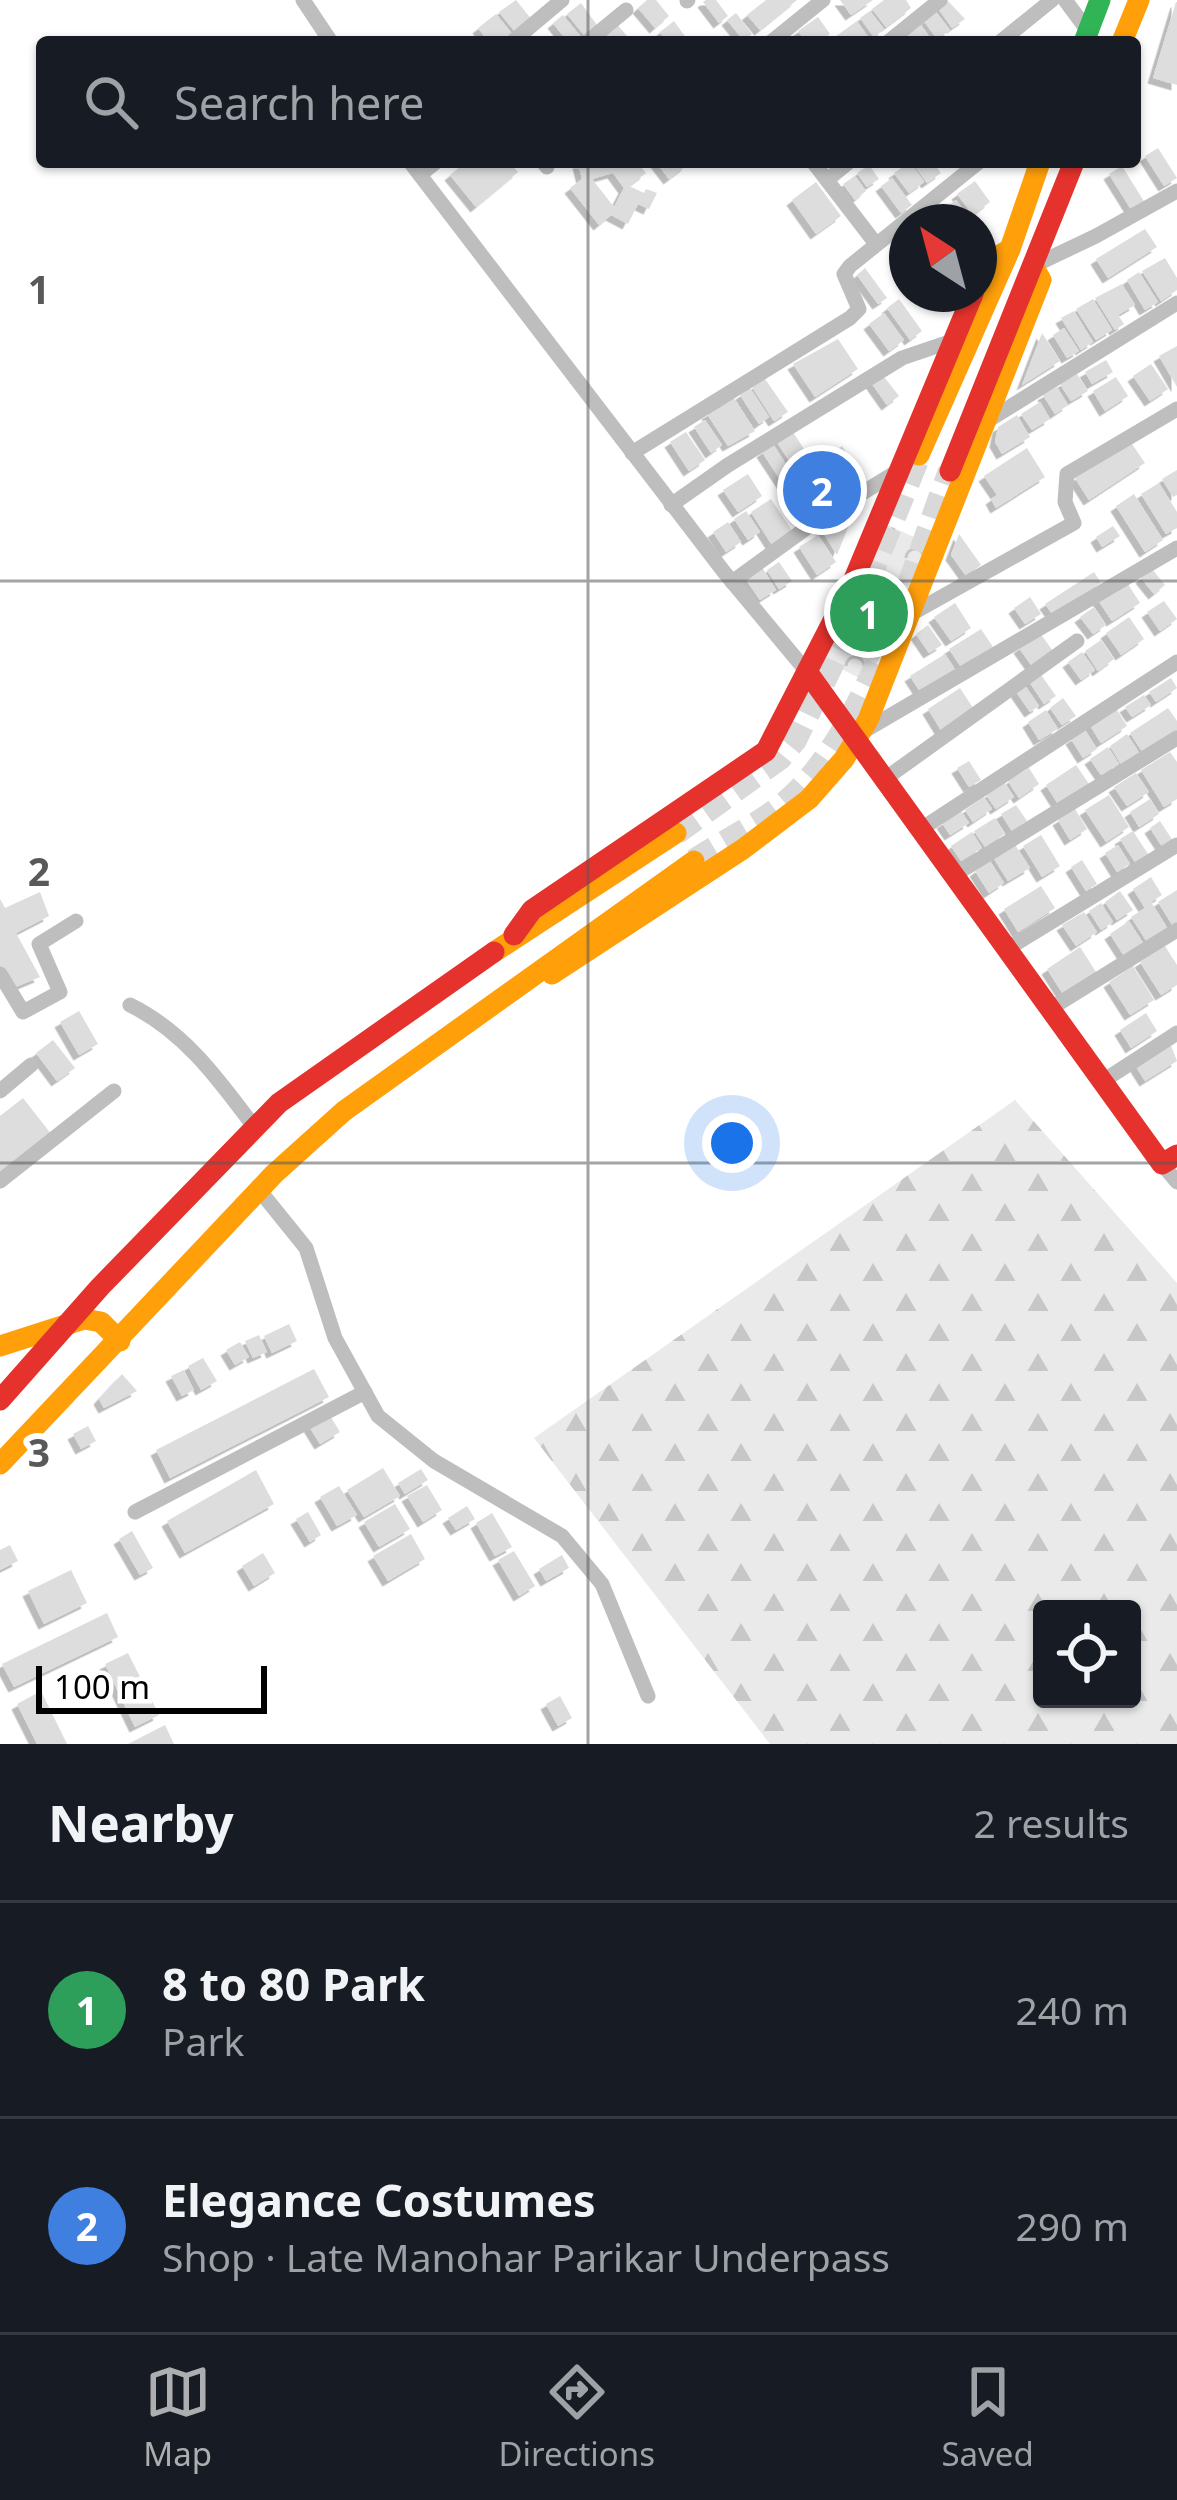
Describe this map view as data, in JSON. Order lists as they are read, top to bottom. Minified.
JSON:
{"scale_bar":"100 m","north":"top left","page":{"search":"Search here","pins":["2","1"],"scale":"100 m","heading":["Nearby","2 results"],"list":[{"mark":"1","name":"8 to 80 Park","note":"Park","value":"240 m"},{"mark":"2","name":"Elegance Costumes","note":"Shop · Late Manohar Parikar Underpass","value":"290 m"}],"nav":["Map","Directions","Saved"]},"grid":{"rows":["1","2","3"]}}
